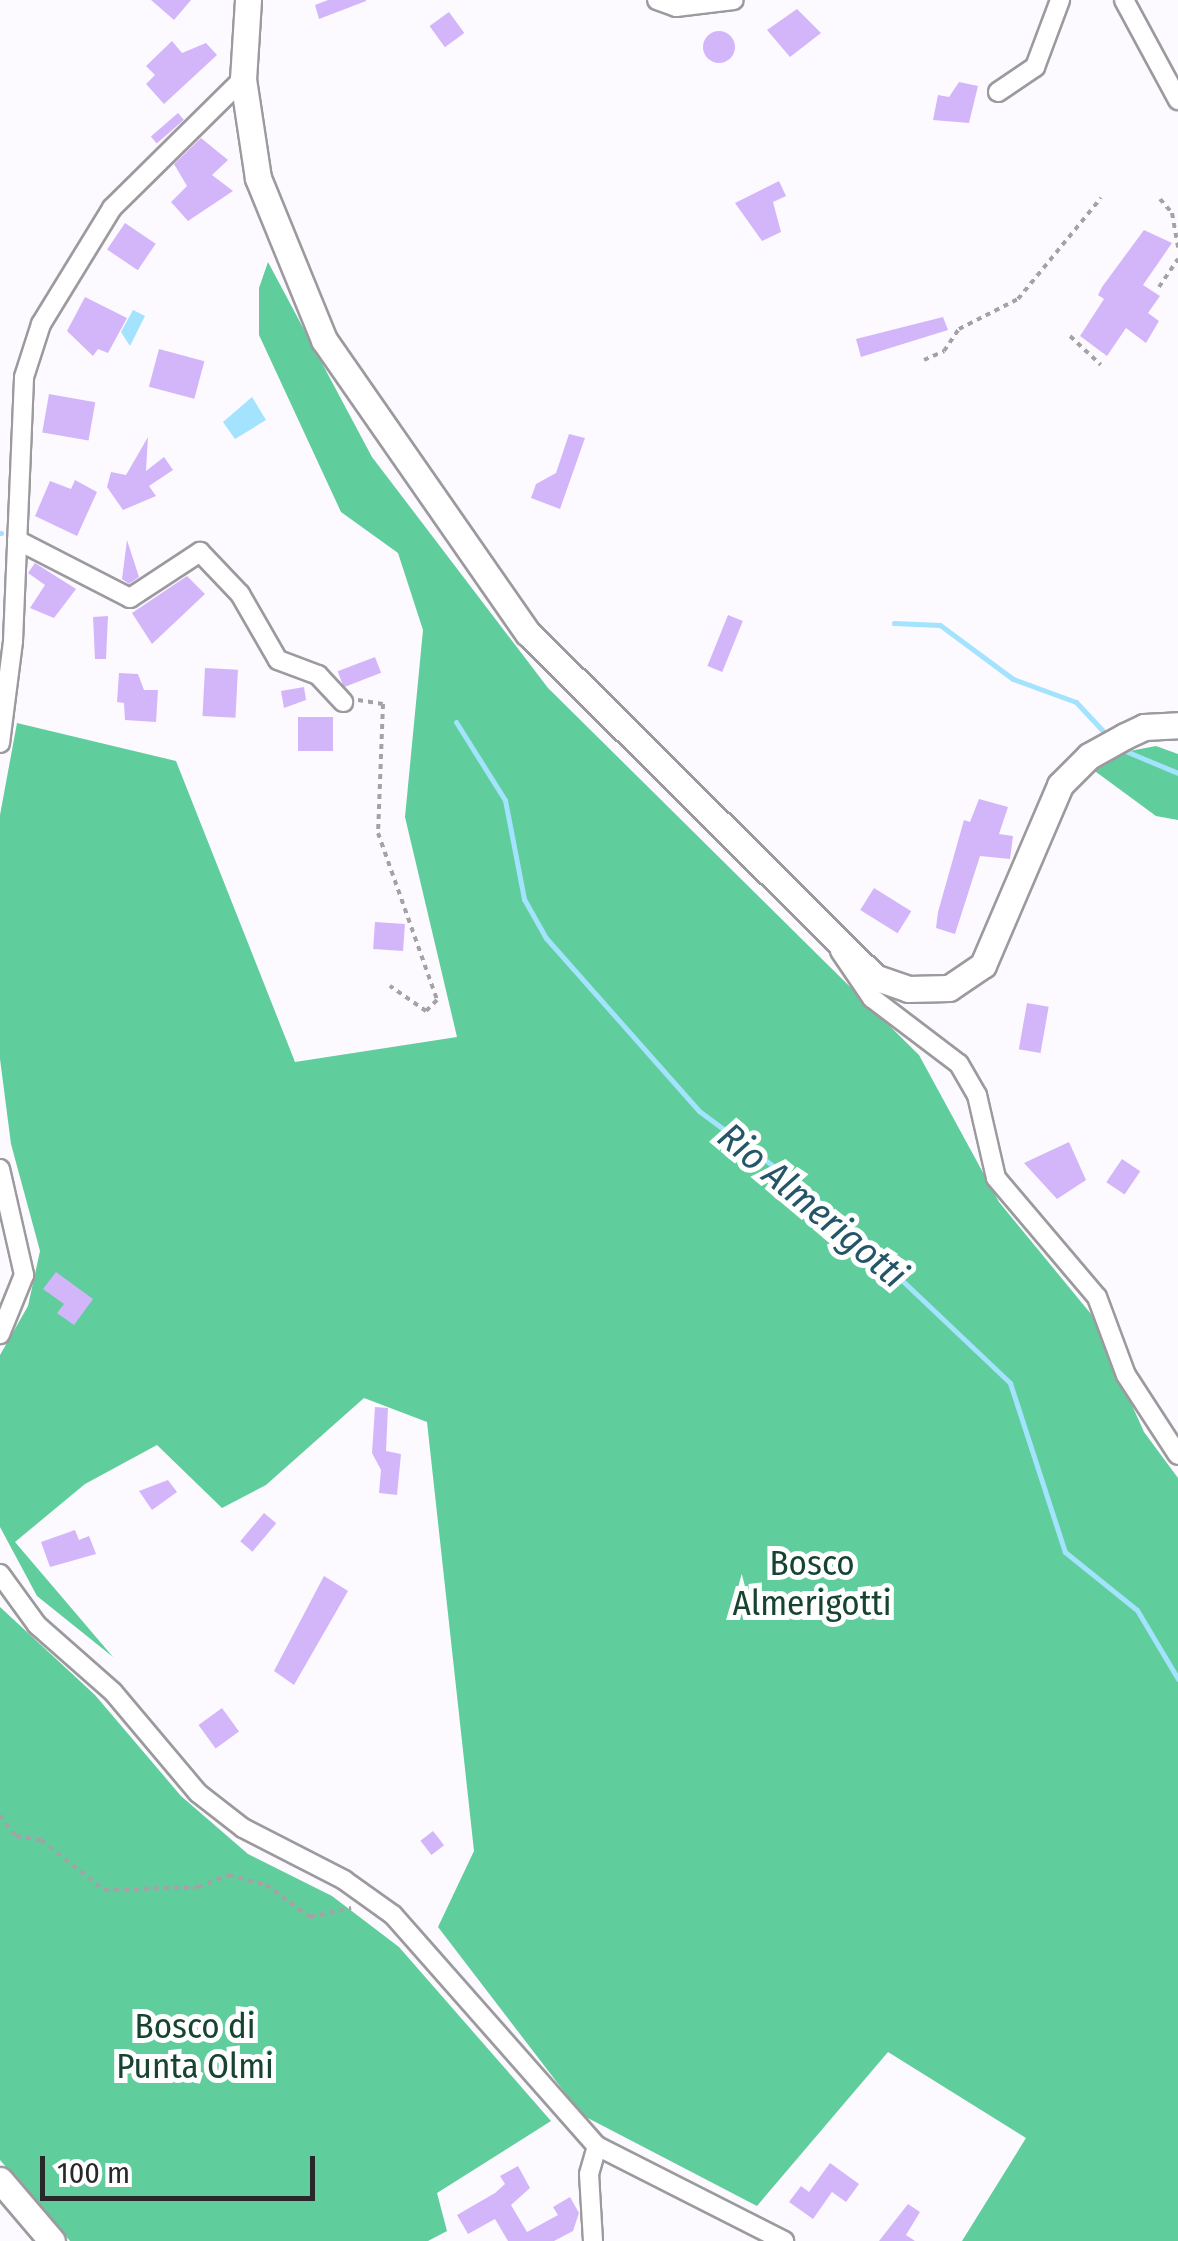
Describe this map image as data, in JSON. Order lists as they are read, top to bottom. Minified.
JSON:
{"water":["Rio Almerigotti"],"parks":["Bosco Almerigotti","Bosco di Punta Olmi"],"scale_bar":"100 m"}
